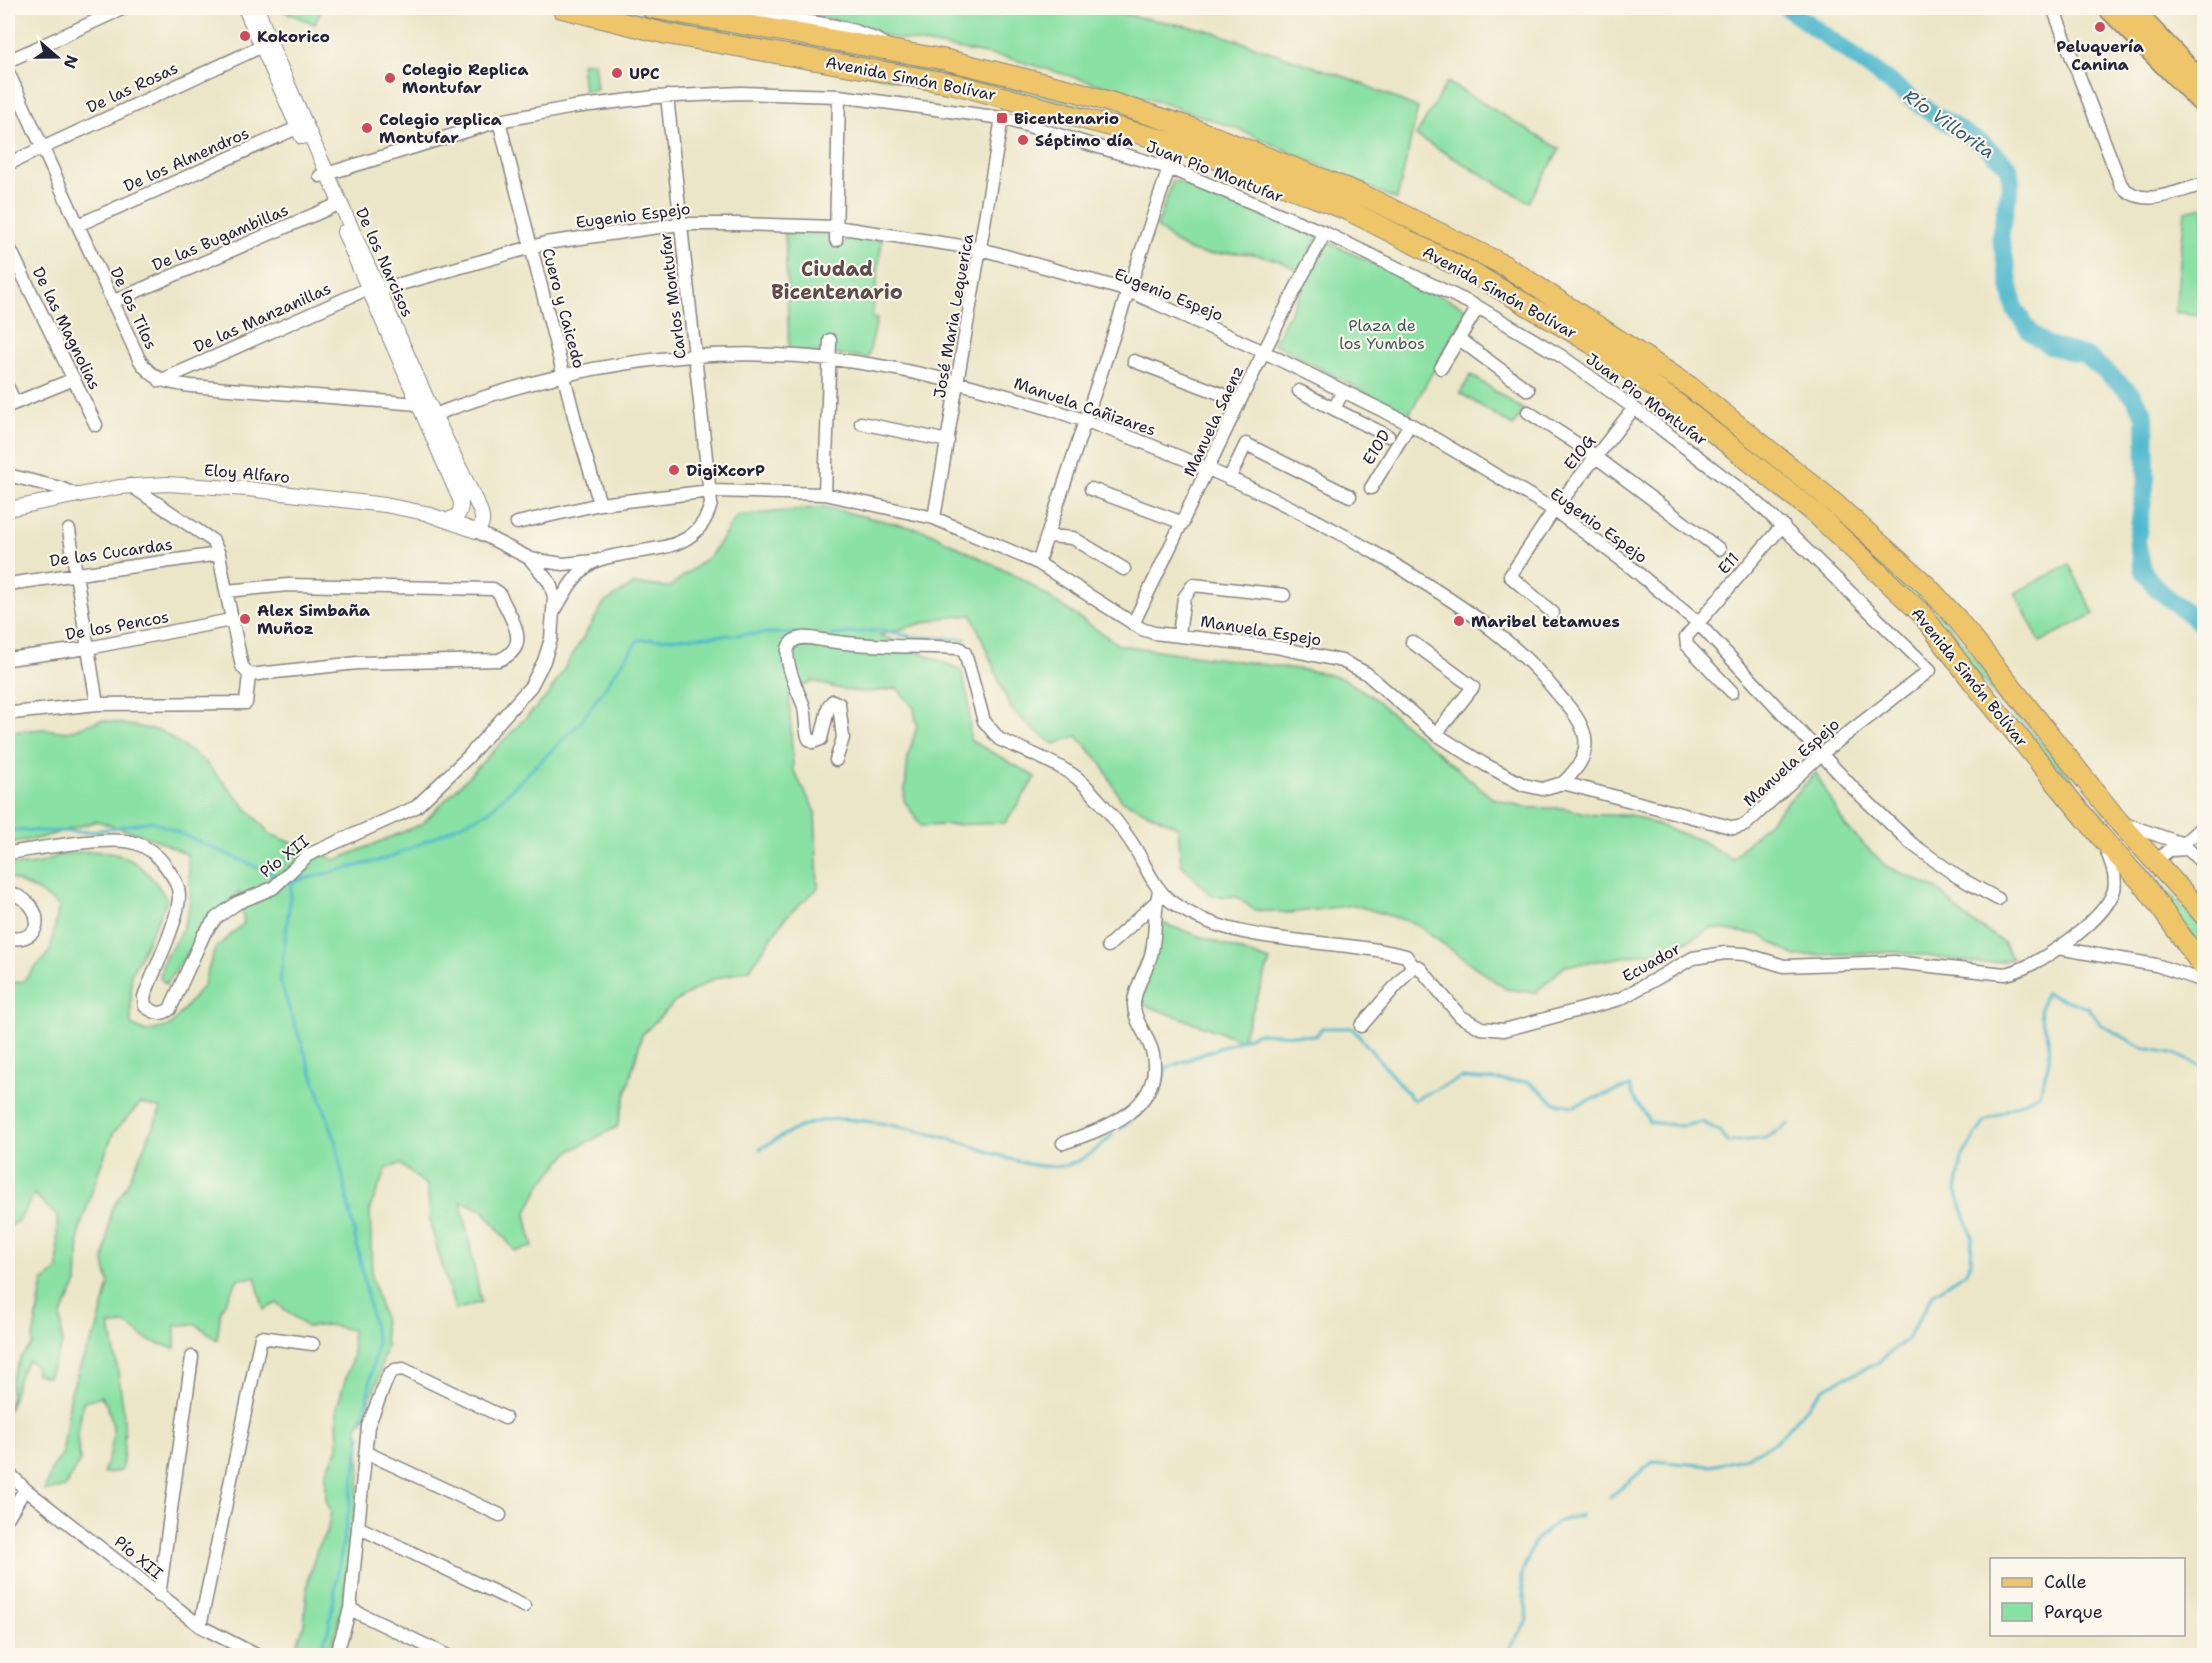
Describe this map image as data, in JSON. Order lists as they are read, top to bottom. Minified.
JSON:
{"streets":{"highway":["Avenida Simón Bolívar"],"street":["De las Rosas","De los Almendros","Juan Pio Montufar","Eugenio Espejo","De las Bugambillas","De los Narcisos","Carlos Montufar","De los Tilos","Cuero y Caicedo","José Maria Lequerica","De las Manzanillas","De las Magnolias","Manuela Cañizares","Manuela Saenz","E10D","E10G","Eloy Alfaro","De las Cucardas","E11","De los Pencos","Manuela Espejo","Pío XII","Ecuador"]},"crossings":[["Avenida Simón Bolívar","Ecuador"],["De las Rosas","De los Narcisos"],["De las Rosas","De los Tilos"],["De los Almendros","De los Narcisos"],["De los Almendros","De los Tilos"],["Juan Pio Montufar","De los Narcisos"],["Juan Pio Montufar","Carlos Montufar"],["Juan Pio Montufar","Cuero y Caicedo"],["Juan Pio Montufar","José Maria Lequerica"],["Juan Pio Montufar","Manuela Saenz"],["Juan Pio Montufar","E10G"],["Juan Pio Montufar","E11"],["Juan Pio Montufar","Manuela Espejo"],["Eugenio Espejo","De los Narcisos"],["Eugenio Espejo","Carlos Montufar"],["Eugenio Espejo","Cuero y Caicedo"],["Eugenio Espejo","José Maria Lequerica"],["Eugenio Espejo","De las Manzanillas"],["Eugenio Espejo","Manuela Saenz"],["Eugenio Espejo","E10D"],["Eugenio Espejo","E10G"],["Eugenio Espejo","E11"],["Eugenio Espejo","Manuela Espejo"],["De las Bugambillas","De los Narcisos"],["De las Bugambillas","De los Tilos"],["De los Narcisos","De las Manzanillas"],["De los Narcisos","Manuela Cañizares"],["De los Narcisos","Eloy Alfaro"],["De los Narcisos","Pío XII"],["Carlos Montufar","Manuela Cañizares"],["Carlos Montufar","Manuela Espejo"],["Carlos Montufar","Pío XII"],["De los Tilos","De las Manzanillas"],["Cuero y Caicedo","Manuela Cañizares"],["Cuero y Caicedo","Manuela Espejo"],["José Maria Lequerica","Manuela Cañizares"],["José Maria Lequerica","Manuela Espejo"],["Manuela Cañizares","Manuela Saenz"],["Manuela Cañizares","Manuela Espejo"],["Manuela Saenz","Manuela Espejo"],["Eloy Alfaro","Pío XII"]],"districts":["Ciudad Bicentenario"],"water":["Río Villorita"],"parks":["Plaza de los Yumbos"],"places":{"other":["Peluquería Canina","Kokorico","UPC","Colegio Replica Montufar","Colegio replica Montufar","Séptimo día","DigiXcorP","Alex Simbaña Muñoz","Maribel tetamues"],"transit":["Bicentenario"]},"legend":["Calle","Parque"],"north":"right"}
